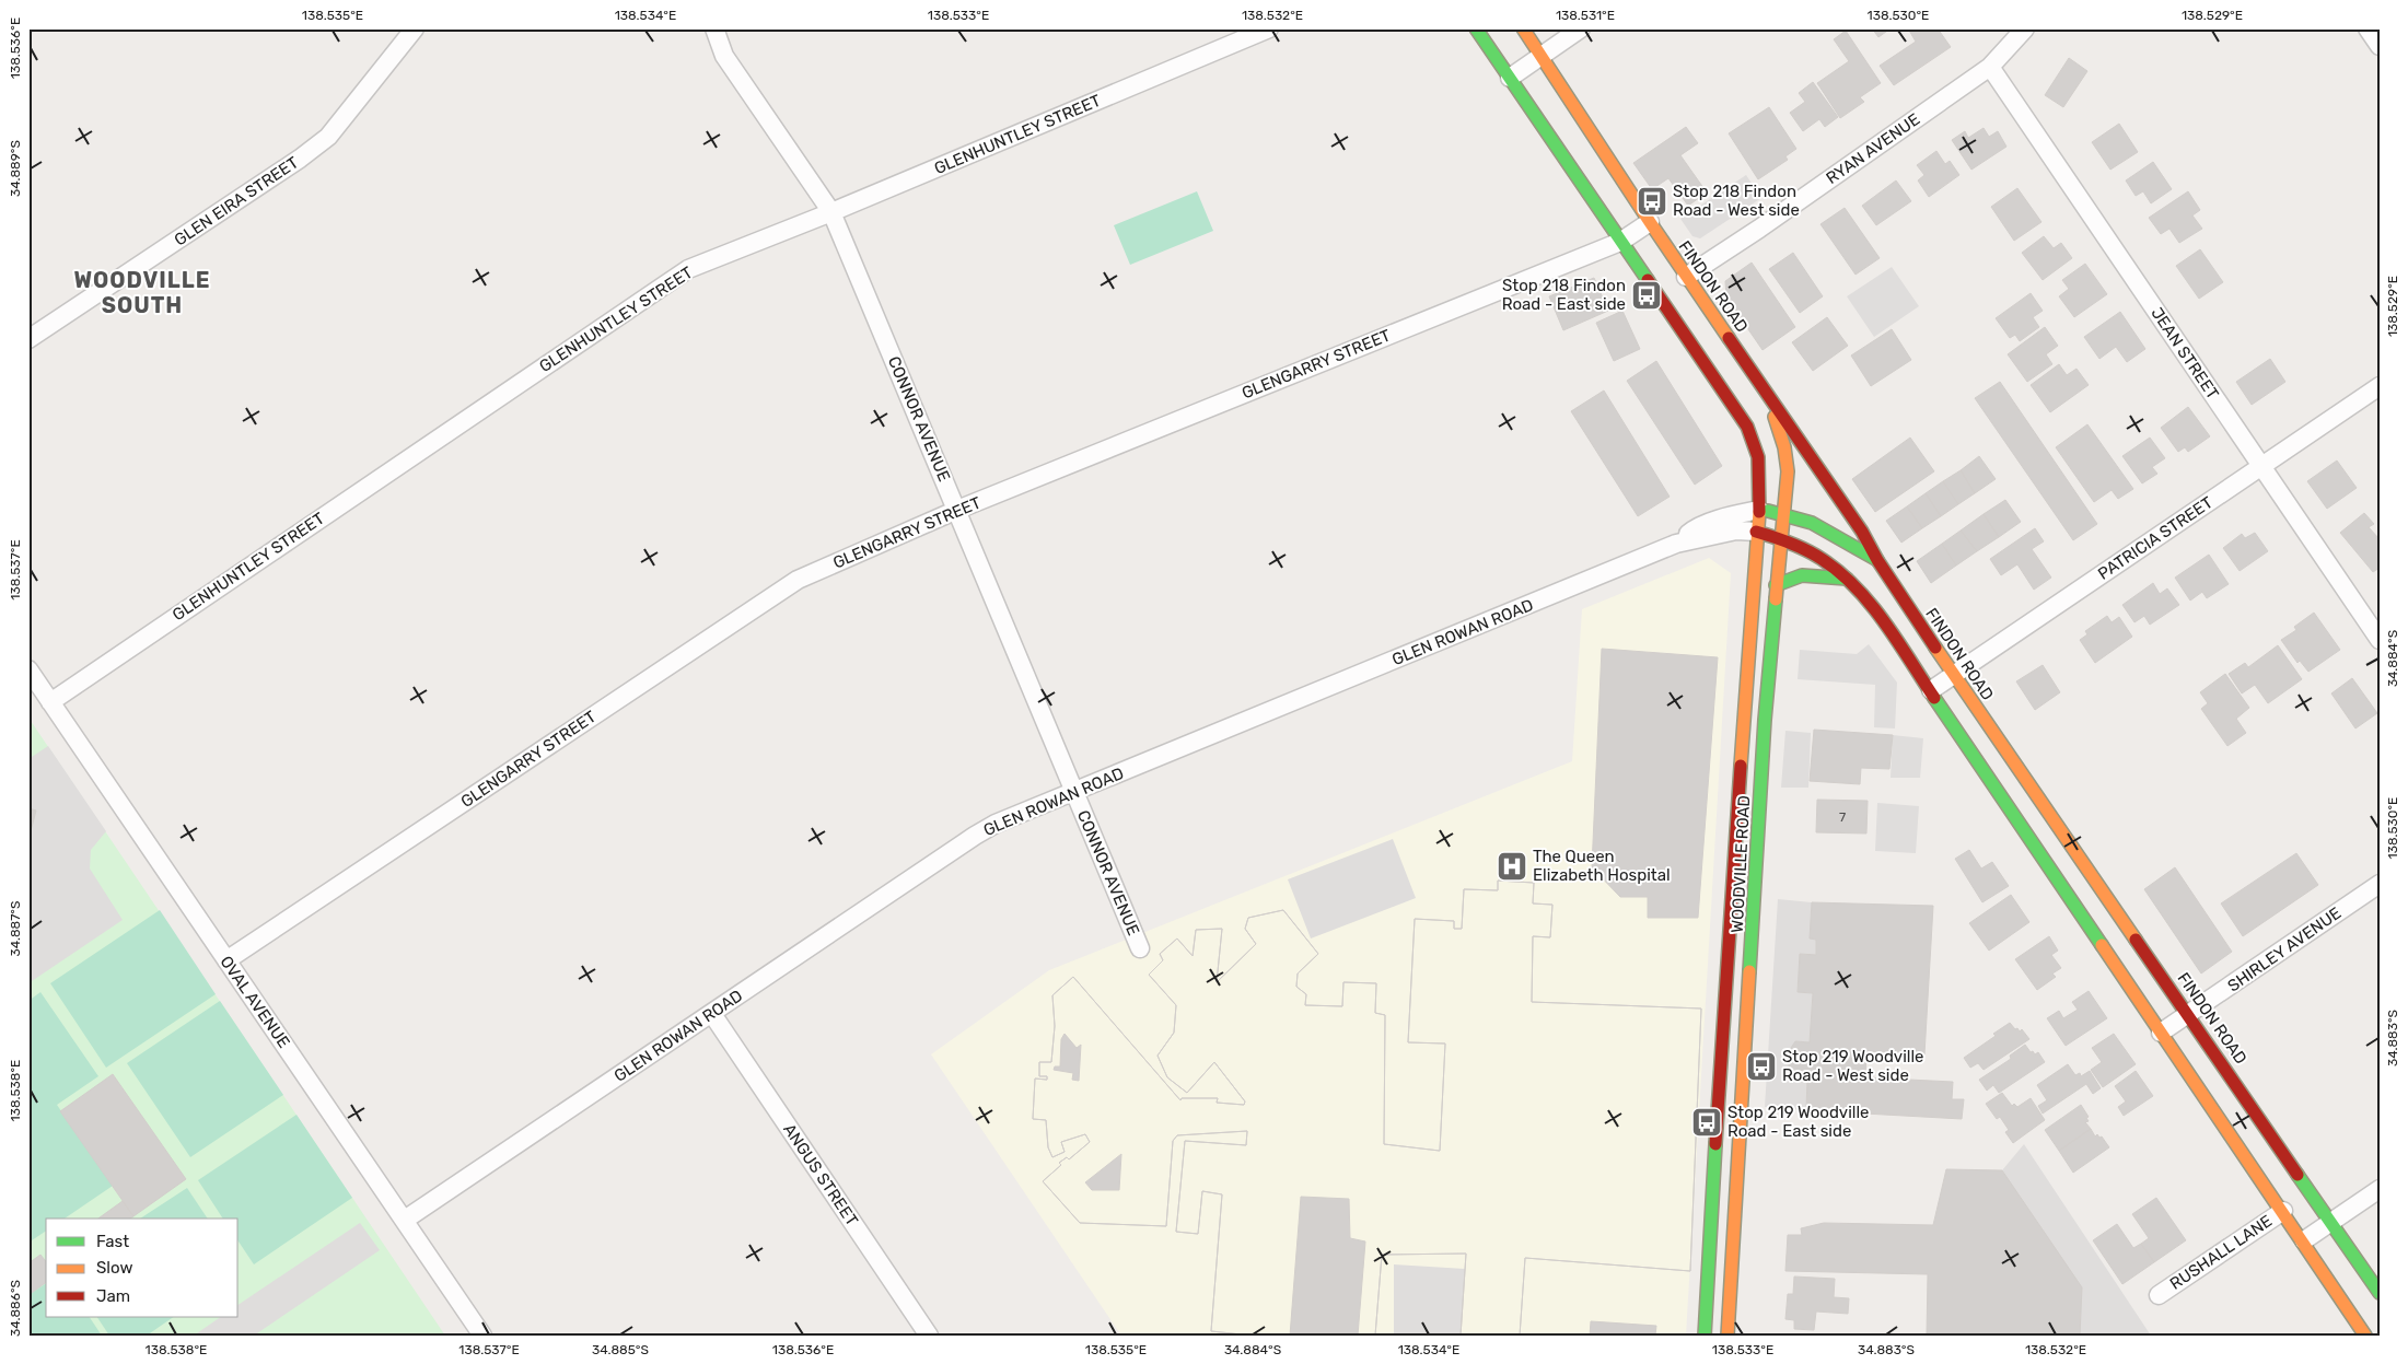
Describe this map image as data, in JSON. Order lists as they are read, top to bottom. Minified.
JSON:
{"streets":{"main road":["FINDON ROAD","WOODVILLE ROAD"],"street":["GLENHUNTLEY STREET","RYAN AVENUE","GLEN EIRA STREET","JEAN STREET","GLENGARRY STREET","CONNOR AVENUE","PATRICIA STREET","GLEN ROWAN ROAD","SHIRLEY AVENUE","OVAL AVENUE","ANGUS STREET","RUSHALL LANE"]},"crossings":[["GLENHUNTLEY STREET","CONNOR AVENUE"],["GLENHUNTLEY STREET","OVAL AVENUE"],["RYAN AVENUE","FINDON ROAD"],["RYAN AVENUE","JEAN STREET"],["FINDON ROAD","GLENGARRY STREET"],["FINDON ROAD","PATRICIA STREET"],["FINDON ROAD","WOODVILLE ROAD"],["FINDON ROAD","SHIRLEY AVENUE"],["JEAN STREET","PATRICIA STREET"],["GLENGARRY STREET","CONNOR AVENUE"],["GLENGARRY STREET","OVAL AVENUE"],["CONNOR AVENUE","GLEN ROWAN ROAD"],["GLEN ROWAN ROAD","WOODVILLE ROAD"],["GLEN ROWAN ROAD","OVAL AVENUE"],["GLEN ROWAN ROAD","ANGUS STREET"]],"districts":["WOODVILLE SOUTH"],"places":{"bus stop":["Stop 218 Findon Road - West side","Stop 218 Findon Road - East side","Stop 219 Woodville Road - West side","Stop 219 Woodville Road - East side"],"hospital":["The Queen Elizabeth Hospital"]},"house_numbers":["7"],"legend":["Fast","Slow","Jam"],"coordinates":["138.535°E","138.534°E","138.533°E","138.532°E","138.531°E","138.530°E","138.529°E","138.536°E","34.889°S","138.537°E","34.884°S","34.887°S","34.883°S","138.538°E","34.886°S","34.885°S"]}
